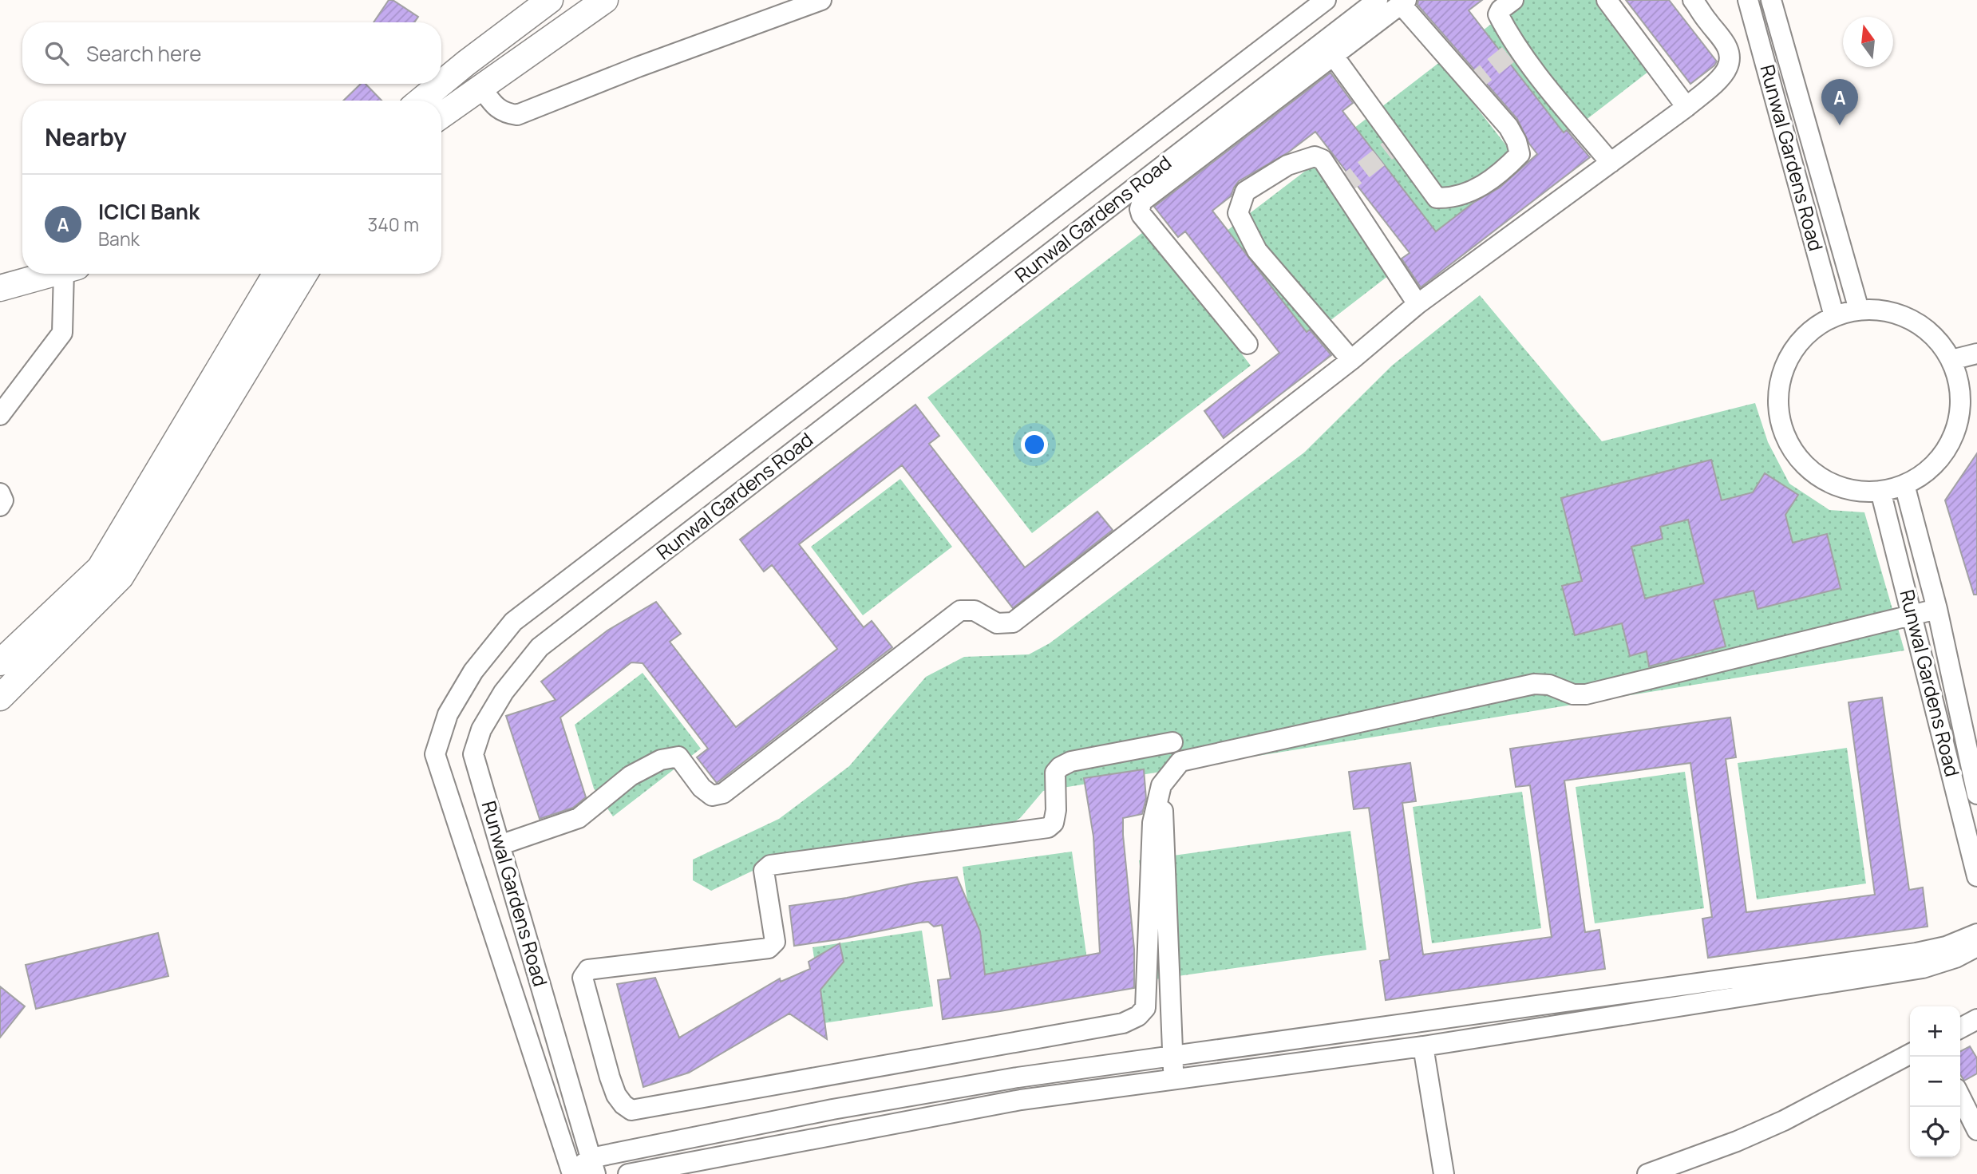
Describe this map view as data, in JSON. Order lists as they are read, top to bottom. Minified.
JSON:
{"streets":{"street":["Runwal Gardens Road"]},"north":"top","page":{"search":"Search here","pins":"A","heading":"Nearby","list":[{"mark":"A","name":"ICICI Bank","note":"Bank","value":"340 m"}],"map_buttons":["+","−"]}}
